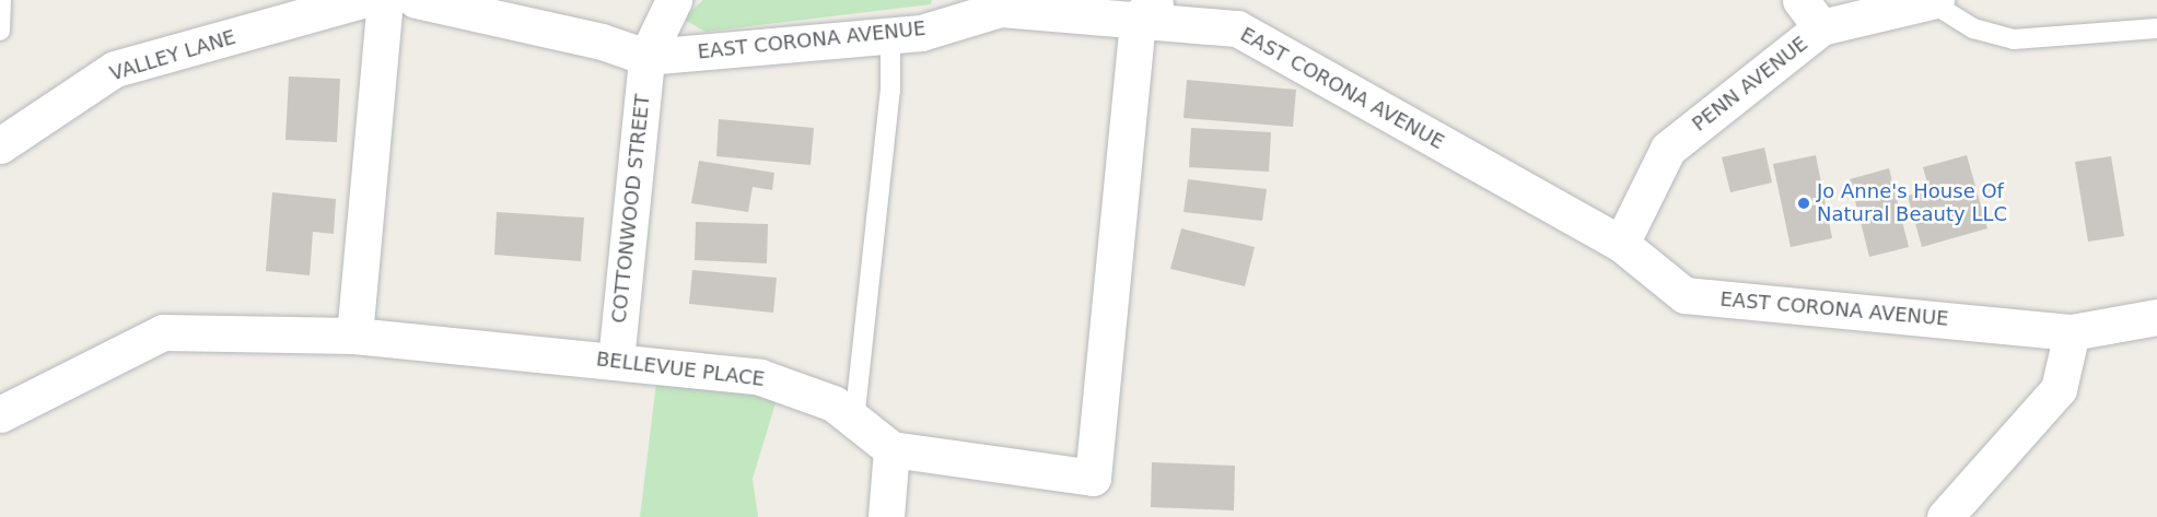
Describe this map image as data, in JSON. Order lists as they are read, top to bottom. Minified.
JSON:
{"streets":{"street":["EAST CORONA AVENUE","VALLEY LANE","PENN AVENUE","COTTONWOOD STREET","BELLEVUE PLACE"]},"crossings":[["EAST CORONA AVENUE","PENN AVENUE"],["EAST CORONA AVENUE","COTTONWOOD STREET"],["COTTONWOOD STREET","BELLEVUE PLACE"]],"places":["Jo Anne's House Of Natural Beauty LLC"]}
